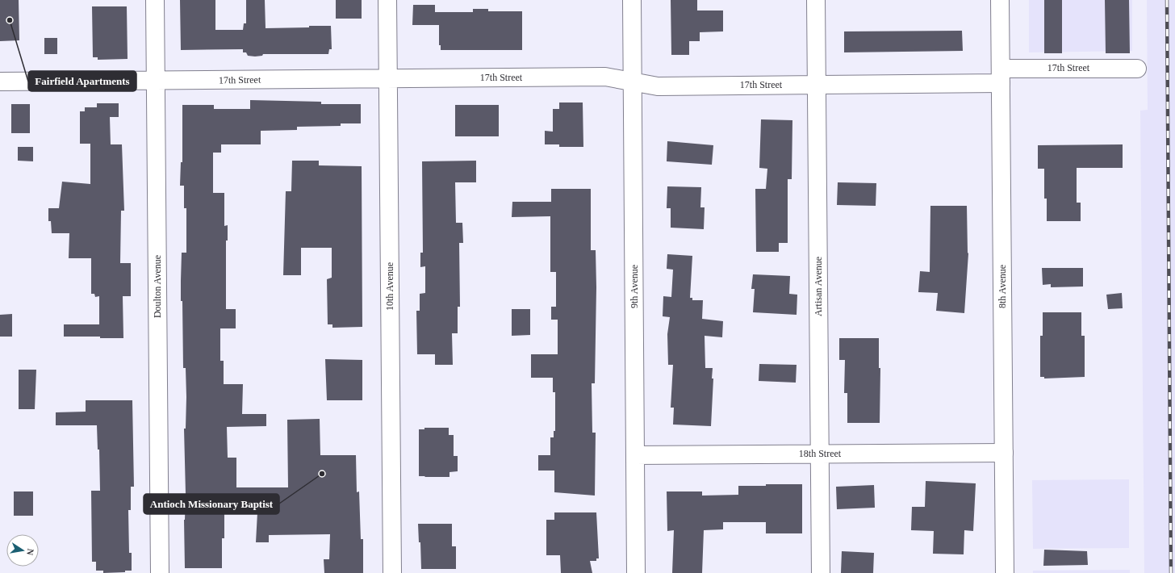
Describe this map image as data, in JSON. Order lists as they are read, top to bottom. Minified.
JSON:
{"streets":{"street":["17th Street","Doulton Avenue","10th Avenue","9th Avenue","Artisan Avenue","8th Avenue","18th Street"]},"crossings":[["17th Street","Doulton Avenue"],["17th Street","10th Avenue"],["17th Street","9th Avenue"],["17th Street","Artisan Avenue"],["17th Street","8th Avenue"],["9th Avenue","18th Street"],["Artisan Avenue","18th Street"],["8th Avenue","18th Street"]],"places":["Fairfield Apartments","Antioch Missionary Baptist"],"north":"right"}
